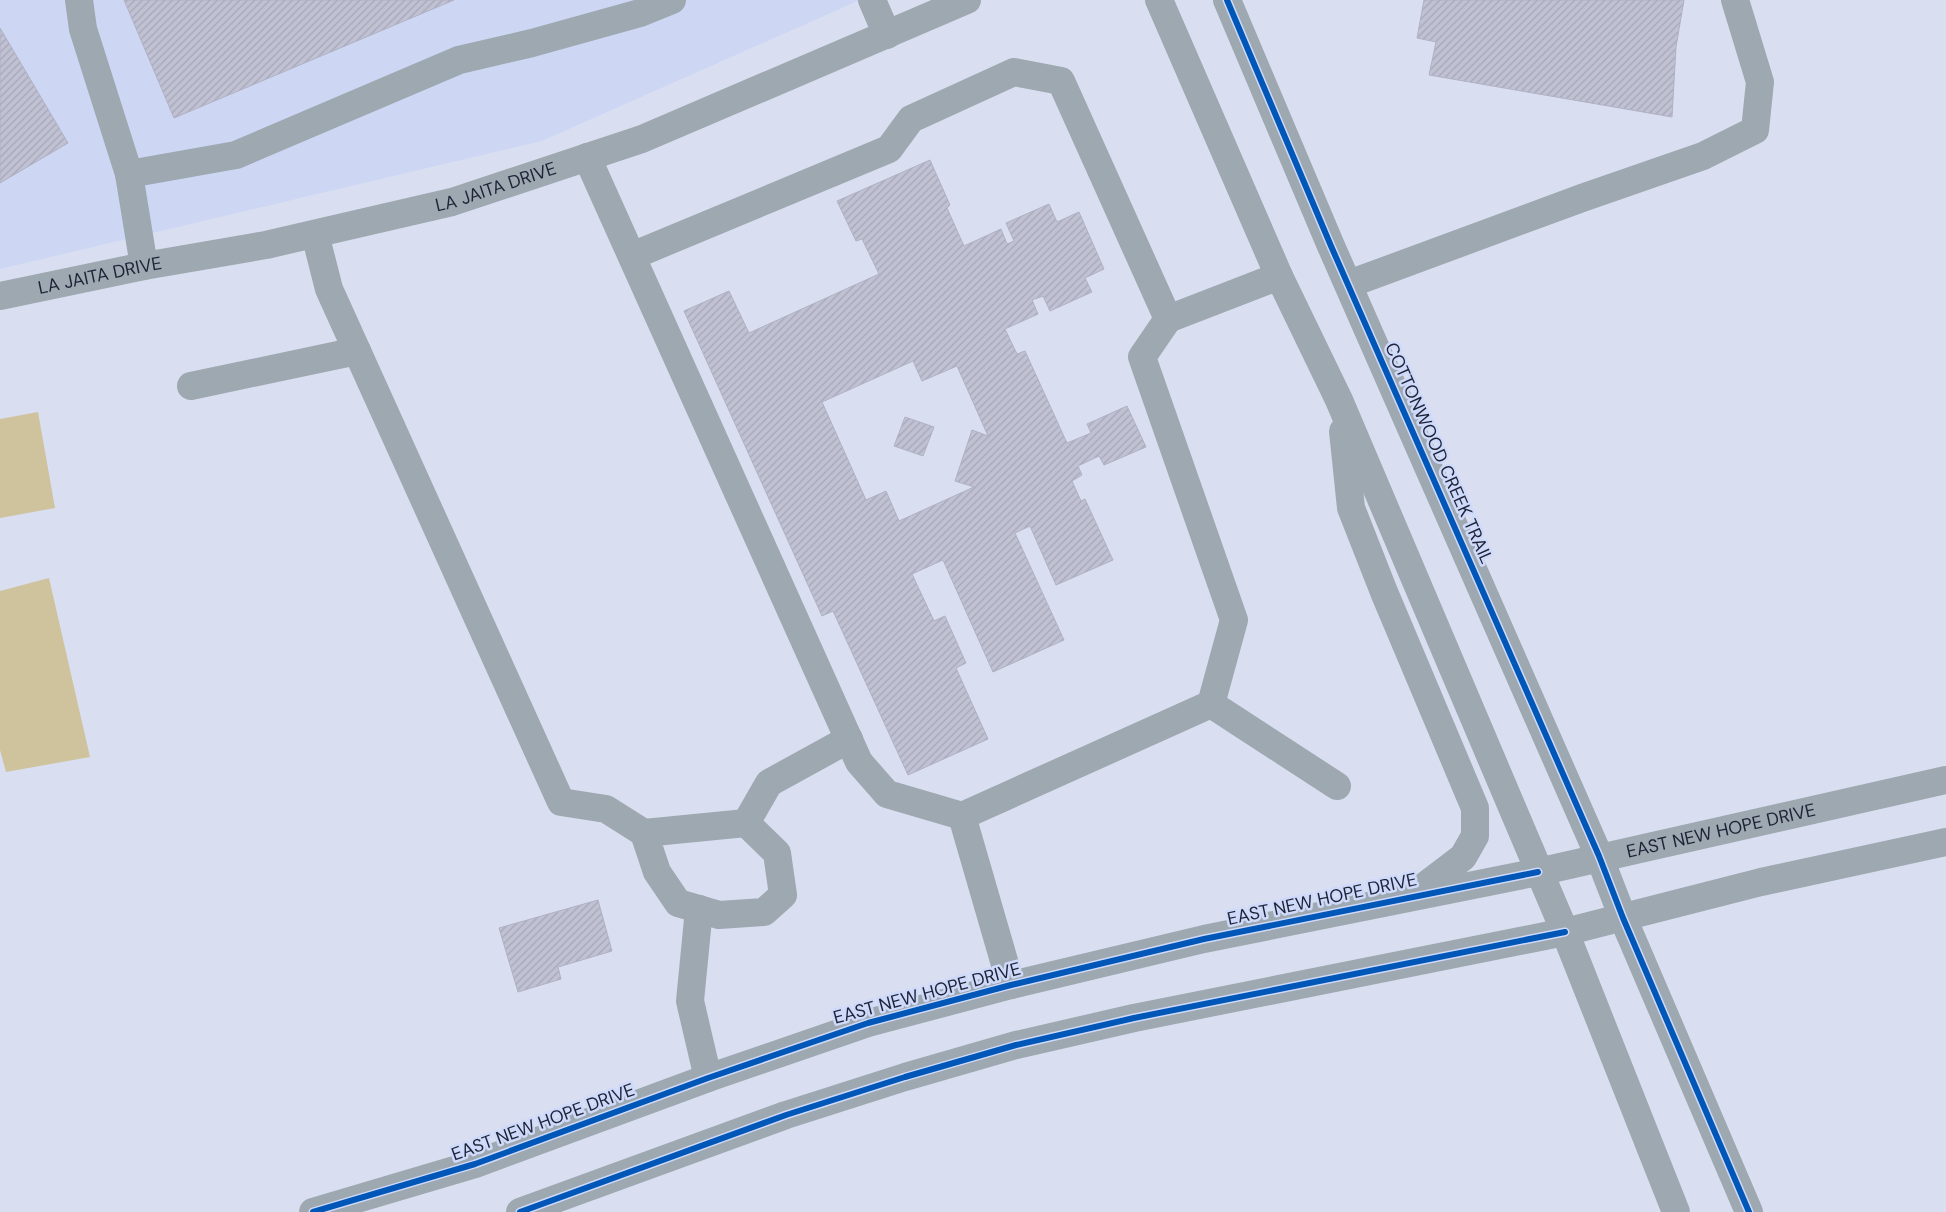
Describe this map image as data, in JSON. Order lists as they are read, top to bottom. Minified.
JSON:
{"streets":{"street":["LA JAITA DRIVE","COTTONWOOD CREEK TRAIL","EAST NEW HOPE DRIVE"]},"crossings":[["COTTONWOOD CREEK TRAIL","EAST NEW HOPE DRIVE"]]}
